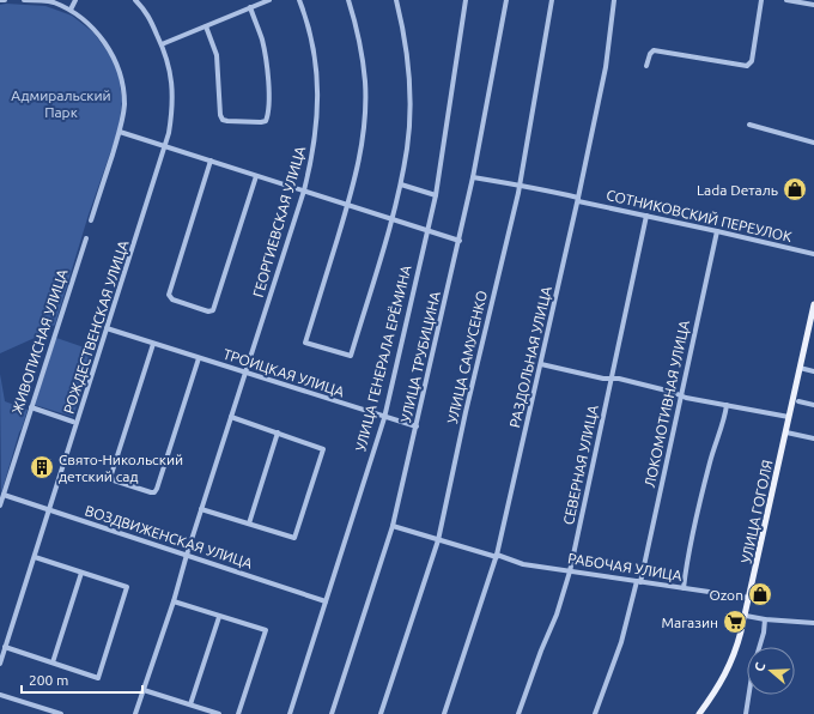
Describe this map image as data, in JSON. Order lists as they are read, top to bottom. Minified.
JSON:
{"streets":{"main road":["УЛИЦА ГОГОЛЯ"],"street":["СОТНИКОВСКИЙ ПЕРЕУЛОК","ГЕОРГИЕВСКАЯ УЛИЦА","РОЖДЕСТВЕНСКАЯ УЛИЦА","ЖИВОПИСНАЯ УЛИЦА","УЛИЦА ТРУБИЦИНА","УЛИЦА САМУСЕНКО","РАЗДОЛЬНАЯ УЛИЦА","УЛИЦА ГЕНЕРАЛА ЕРЁМИНА","ТРОИЦКАЯ УЛИЦА","ЛОКОМОТИВНАЯ УЛИЦА","СЕВЕРНАЯ УЛИЦА","ВОЗДВИЖЕНСКАЯ УЛИЦА","РАБОЧАЯ УЛИЦА"]},"crossings":[["СОТНИКОВСКИЙ ПЕРЕУЛОК","УЛИЦА ТРУБИЦИНА"],["СОТНИКОВСКИЙ ПЕРЕУЛОК","УЛИЦА САМУСЕНКО"],["СОТНИКОВСКИЙ ПЕРЕУЛОК","РАЗДОЛЬНАЯ УЛИЦА"],["СОТНИКОВСКИЙ ПЕРЕУЛОК","ЛОКОМОТИВНАЯ УЛИЦА"],["СОТНИКОВСКИЙ ПЕРЕУЛОК","СЕВЕРНАЯ УЛИЦА"],["ГЕОРГИЕВСКАЯ УЛИЦА","ТРОИЦКАЯ УЛИЦА"],["ГЕОРГИЕВСКАЯ УЛИЦА","ВОЗДВИЖЕНСКАЯ УЛИЦА"],["РОЖДЕСТВЕНСКАЯ УЛИЦА","ТРОИЦКАЯ УЛИЦА"],["РОЖДЕСТВЕНСКАЯ УЛИЦА","ВОЗДВИЖЕНСКАЯ УЛИЦА"],["ЖИВОПИСНАЯ УЛИЦА","ВОЗДВИЖЕНСКАЯ УЛИЦА"],["УЛИЦА ТРУБИЦИНА","ТРОИЦКАЯ УЛИЦА"],["УЛИЦА ТРУБИЦИНА","РАБОЧАЯ УЛИЦА"],["УЛИЦА САМУСЕНКО","РАБОЧАЯ УЛИЦА"],["РАЗДОЛЬНАЯ УЛИЦА","РАБОЧАЯ УЛИЦА"],["УЛИЦА ГЕНЕРАЛА ЕРЁМИНА","ТРОИЦКАЯ УЛИЦА"],["УЛИЦА ГЕНЕРАЛА ЕРЁМИНА","ВОЗДВИЖЕНСКАЯ УЛИЦА"],["ЛОКОМОТИВНАЯ УЛИЦА","РАБОЧАЯ УЛИЦА"],["СЕВЕРНАЯ УЛИЦА","РАБОЧАЯ УЛИЦА"],["УЛИЦА ГОГОЛЯ","РАБОЧАЯ УЛИЦА"]],"parks":["Адмиральский Парк"],"places":{"shop":["Lada Dеталь","Ozon"],"building":["Свято-Никольский детский сад"],"supermarket":["Магазин"]},"scale_bar":"200 m","north":"left"}
